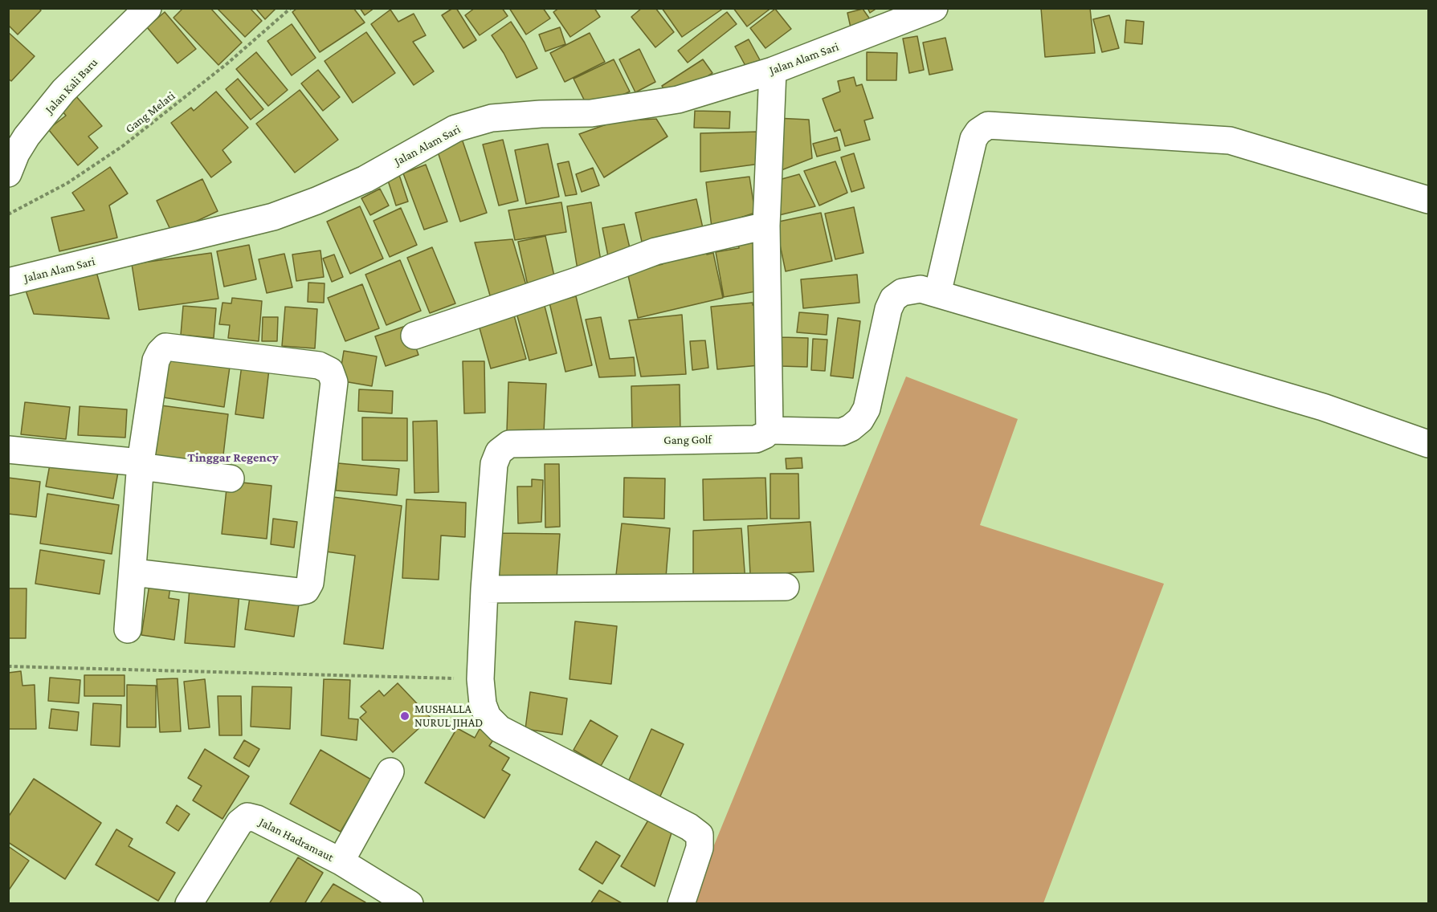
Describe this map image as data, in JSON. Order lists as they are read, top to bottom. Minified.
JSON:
{"streets":{"street":["Jalan Alam Sari","Jalan Kali Baru","Gang Golf","Jalan Hadramaut"],"path":["Gang Melati"]},"districts":["Tinggar Regency"],"places":["MUSHALLA NURUL JIHAD"]}
